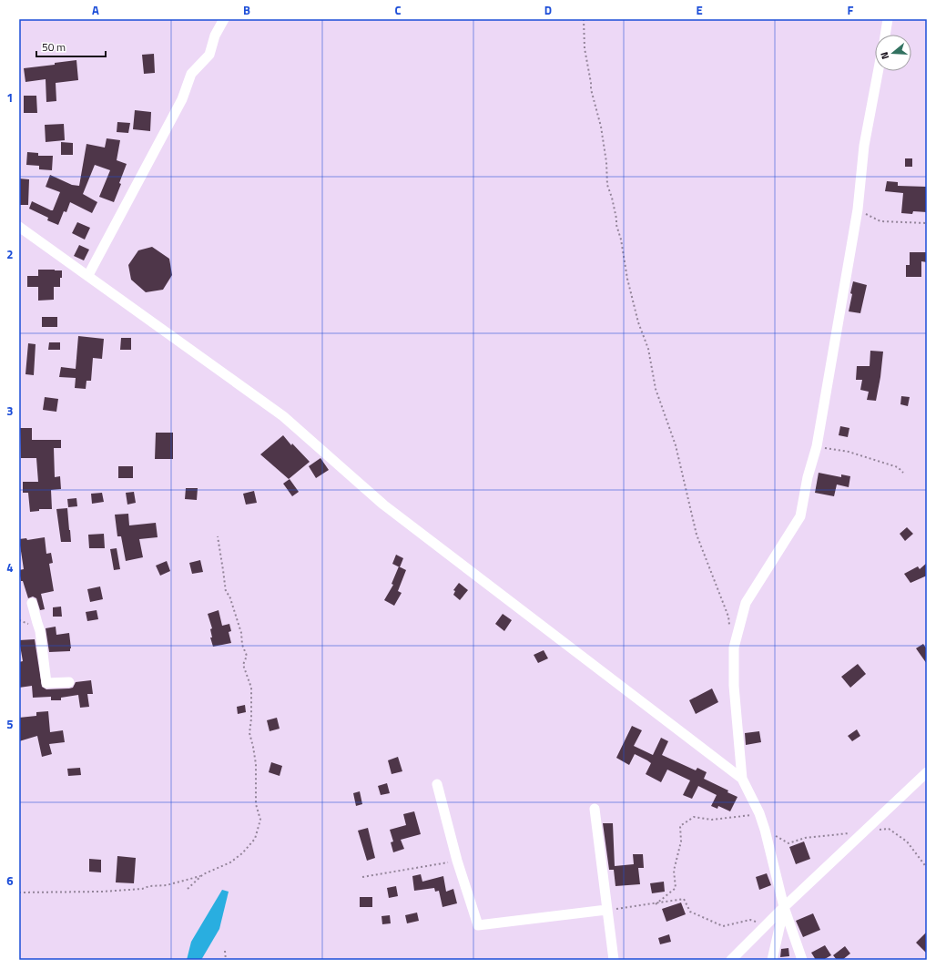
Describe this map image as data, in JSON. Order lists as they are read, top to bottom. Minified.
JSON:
{"scale_bar":"50 m","north":"left","grid":{"columns":["A","B","C","D","E","F"],"rows":["1","2","3","4","5","6"]}}
